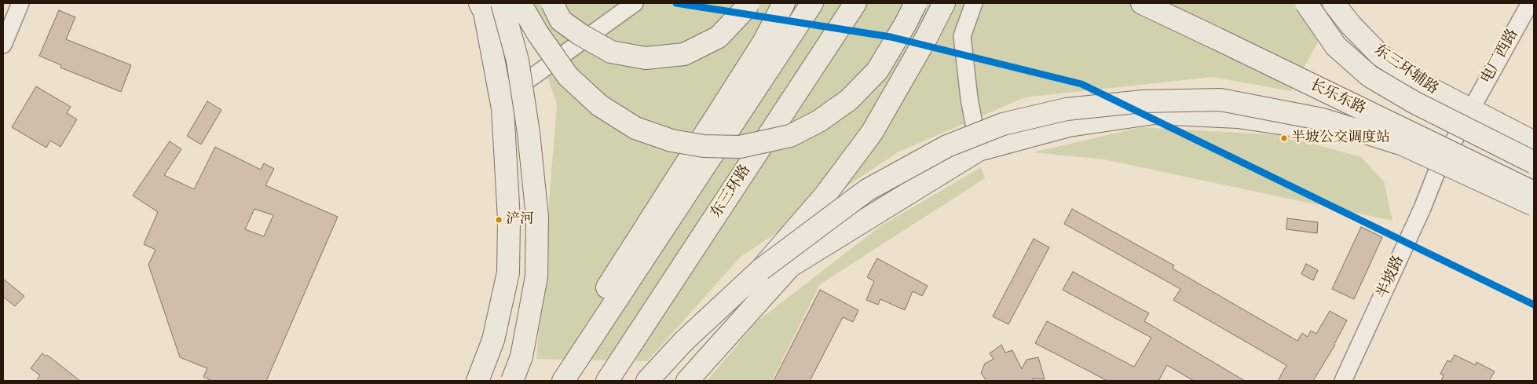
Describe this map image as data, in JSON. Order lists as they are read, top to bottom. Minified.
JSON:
{"streets":{"main road":["东三环辅路","长乐东路","东三环路"],"street":["电厂西路","半坡路"]},"crossings":[["电厂西路","东三环辅路"],["电厂西路","半坡路"],["东三环辅路","半坡路"]],"places":["半坡公交调度站","浐河"]}
